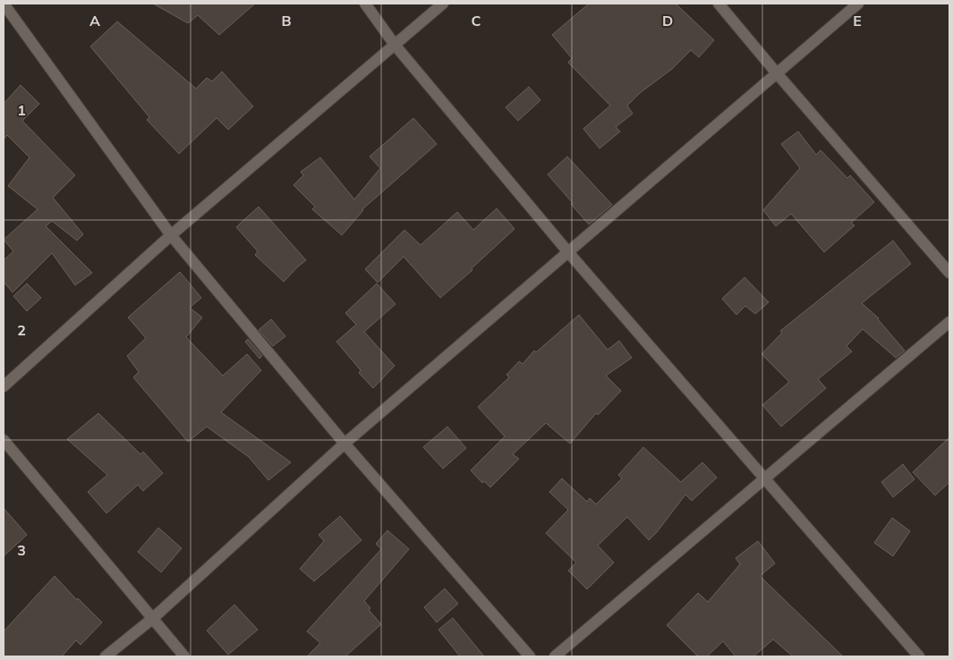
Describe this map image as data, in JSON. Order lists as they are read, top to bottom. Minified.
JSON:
{"grid":{"columns":["A","B","C","D","E"],"rows":["1","2","3"]}}
